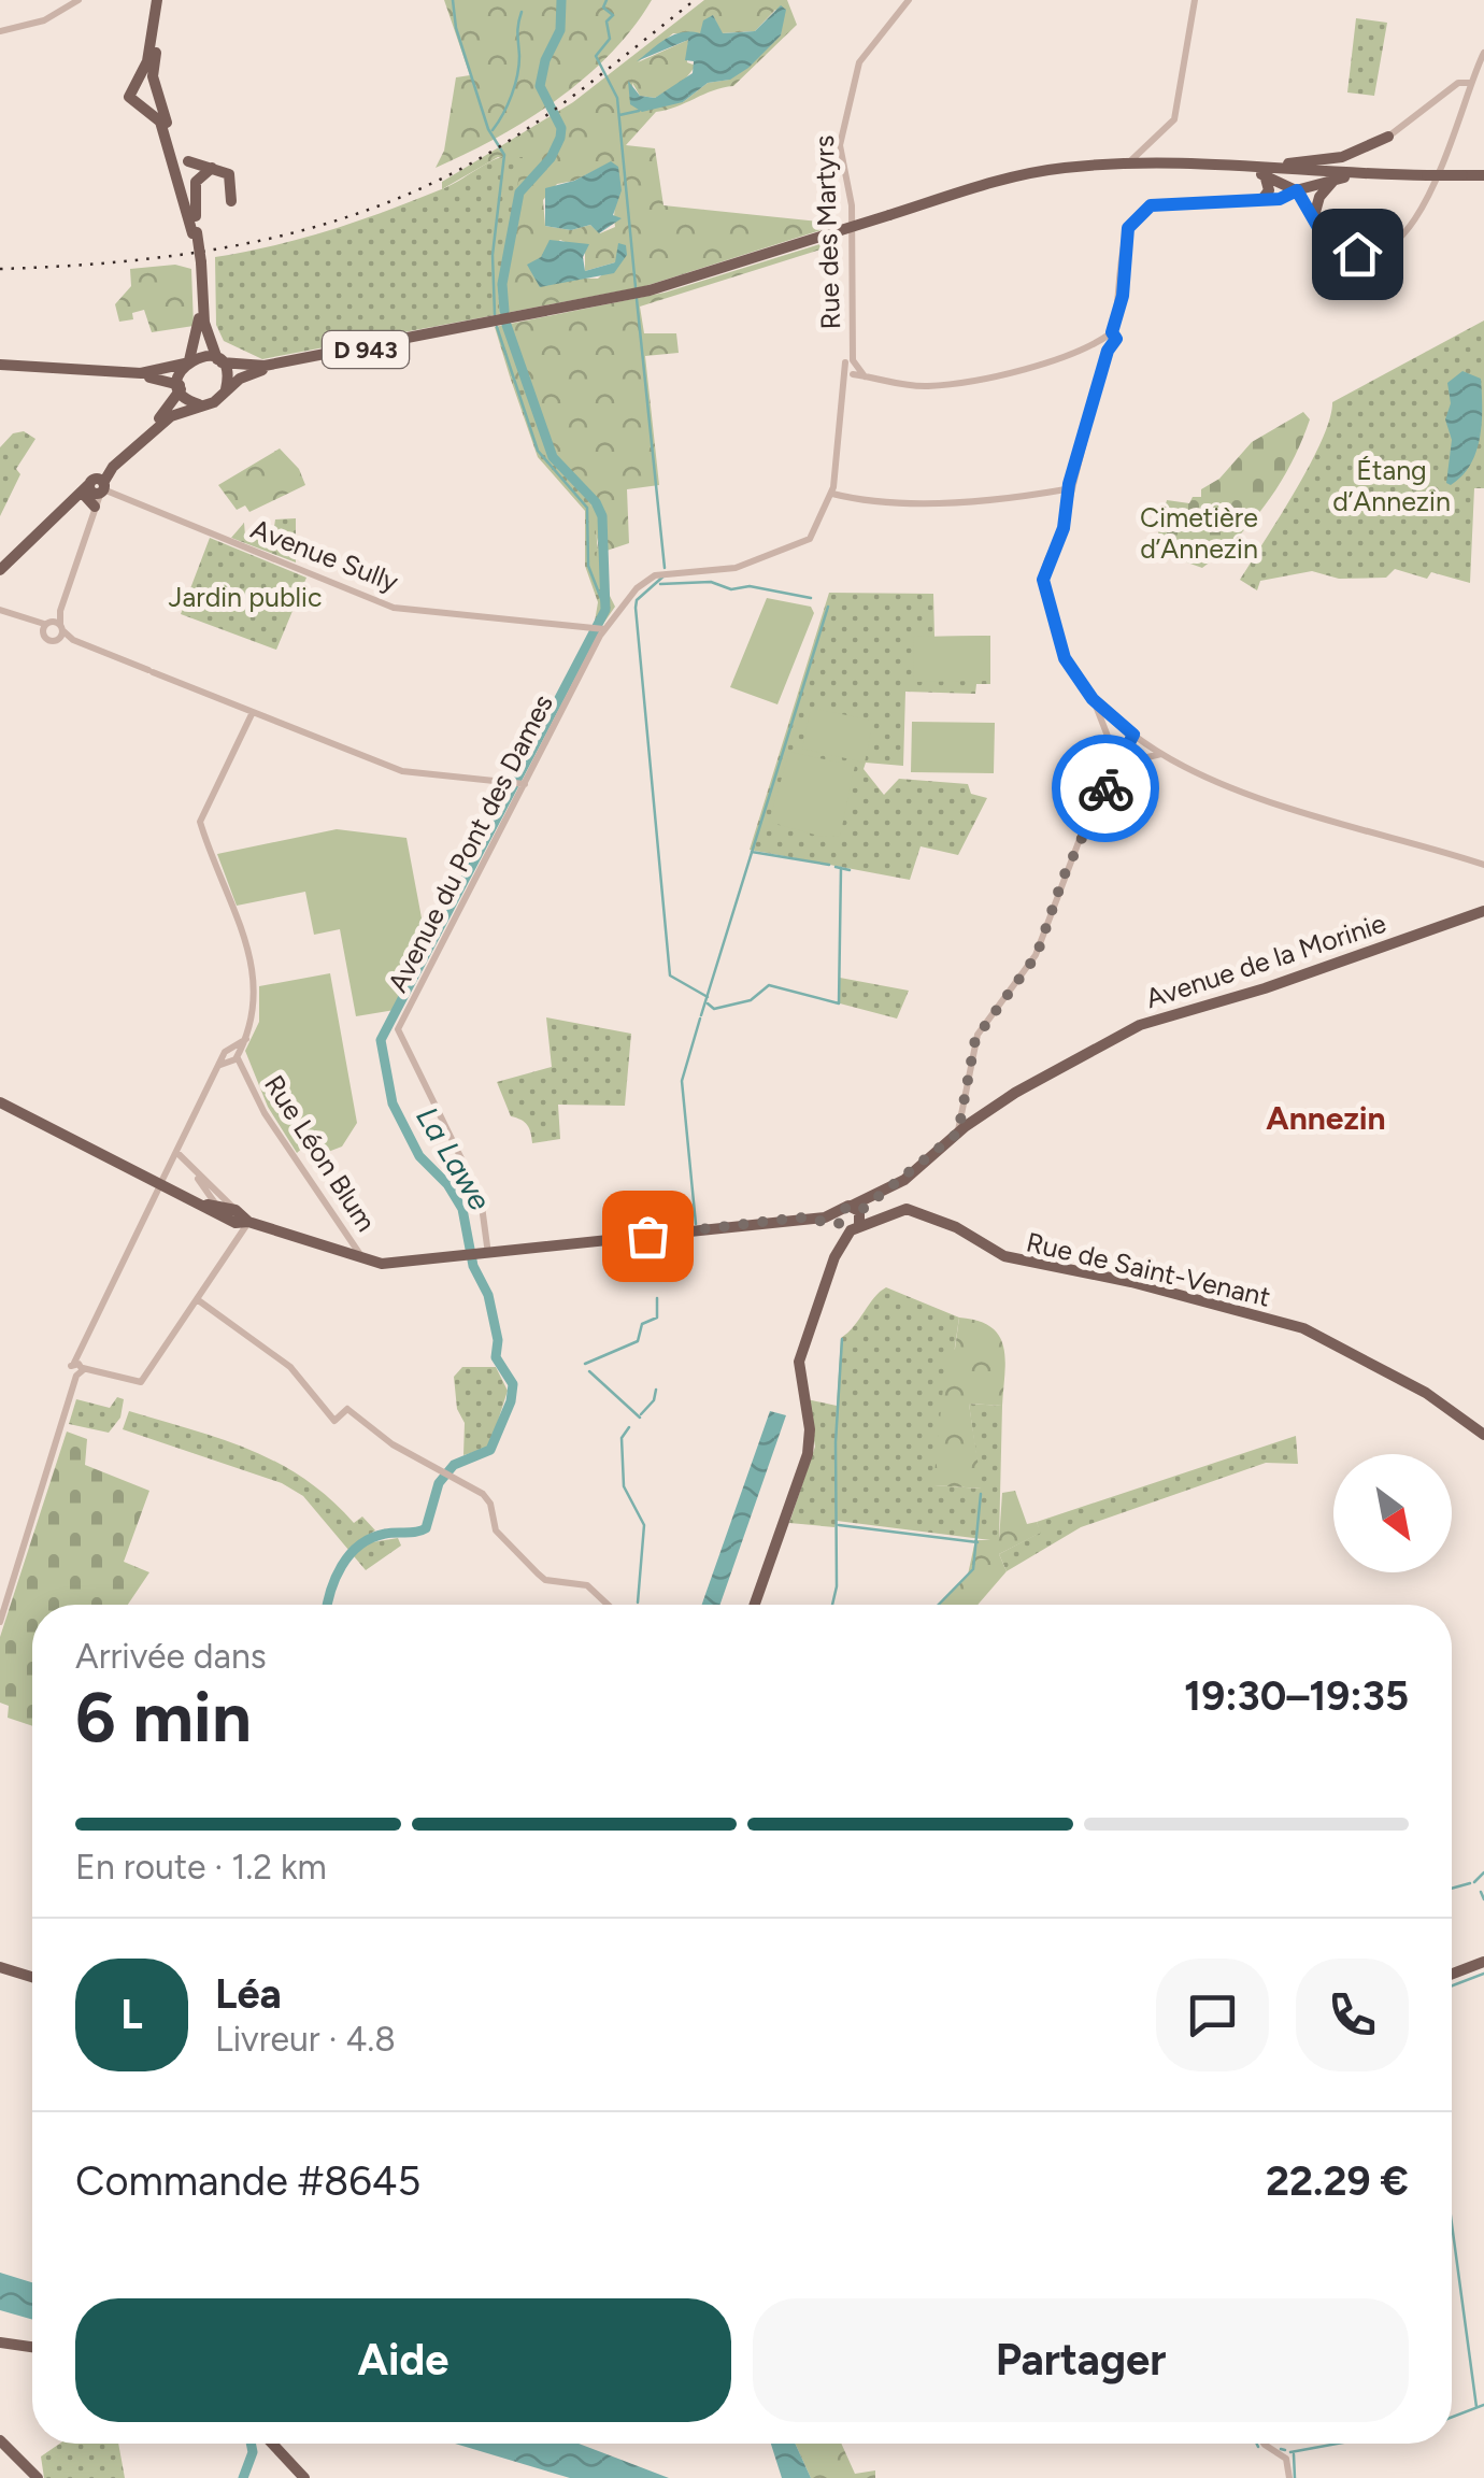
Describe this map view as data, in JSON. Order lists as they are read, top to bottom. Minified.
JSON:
{"streets":{"main road":["D 943","Avenue de la Morinie","Rue de Saint-Venant"],"street":["Rue des Martyrs","Avenue Sully","Avenue du Pont des Dames","Rue Léon Blum"]},"crossings":[["Rue des Martyrs","Avenue du Pont des Dames"],["Avenue Sully","Avenue du Pont des Dames"],["Avenue du Pont des Dames","Rue de Saint-Venant"],["Avenue de la Morinie","Rue de Saint-Venant"],["Rue Léon Blum","Rue de Saint-Venant"]],"districts":["Annezin"],"water":["La Lawe"],"parks":["Étang d’Annezin","Cimetière d’Annezin","Jardin public"],"north":"bottom right","page":{"heading":["6 min","Arrivée dans","19:30–19:35"],"panel":["Léa","Livreur · 4.8","Commande #8645","22.29 €"],"bar":"En route · 1.2 km","round":"L","buttons":["Aide","Partager"]}}
